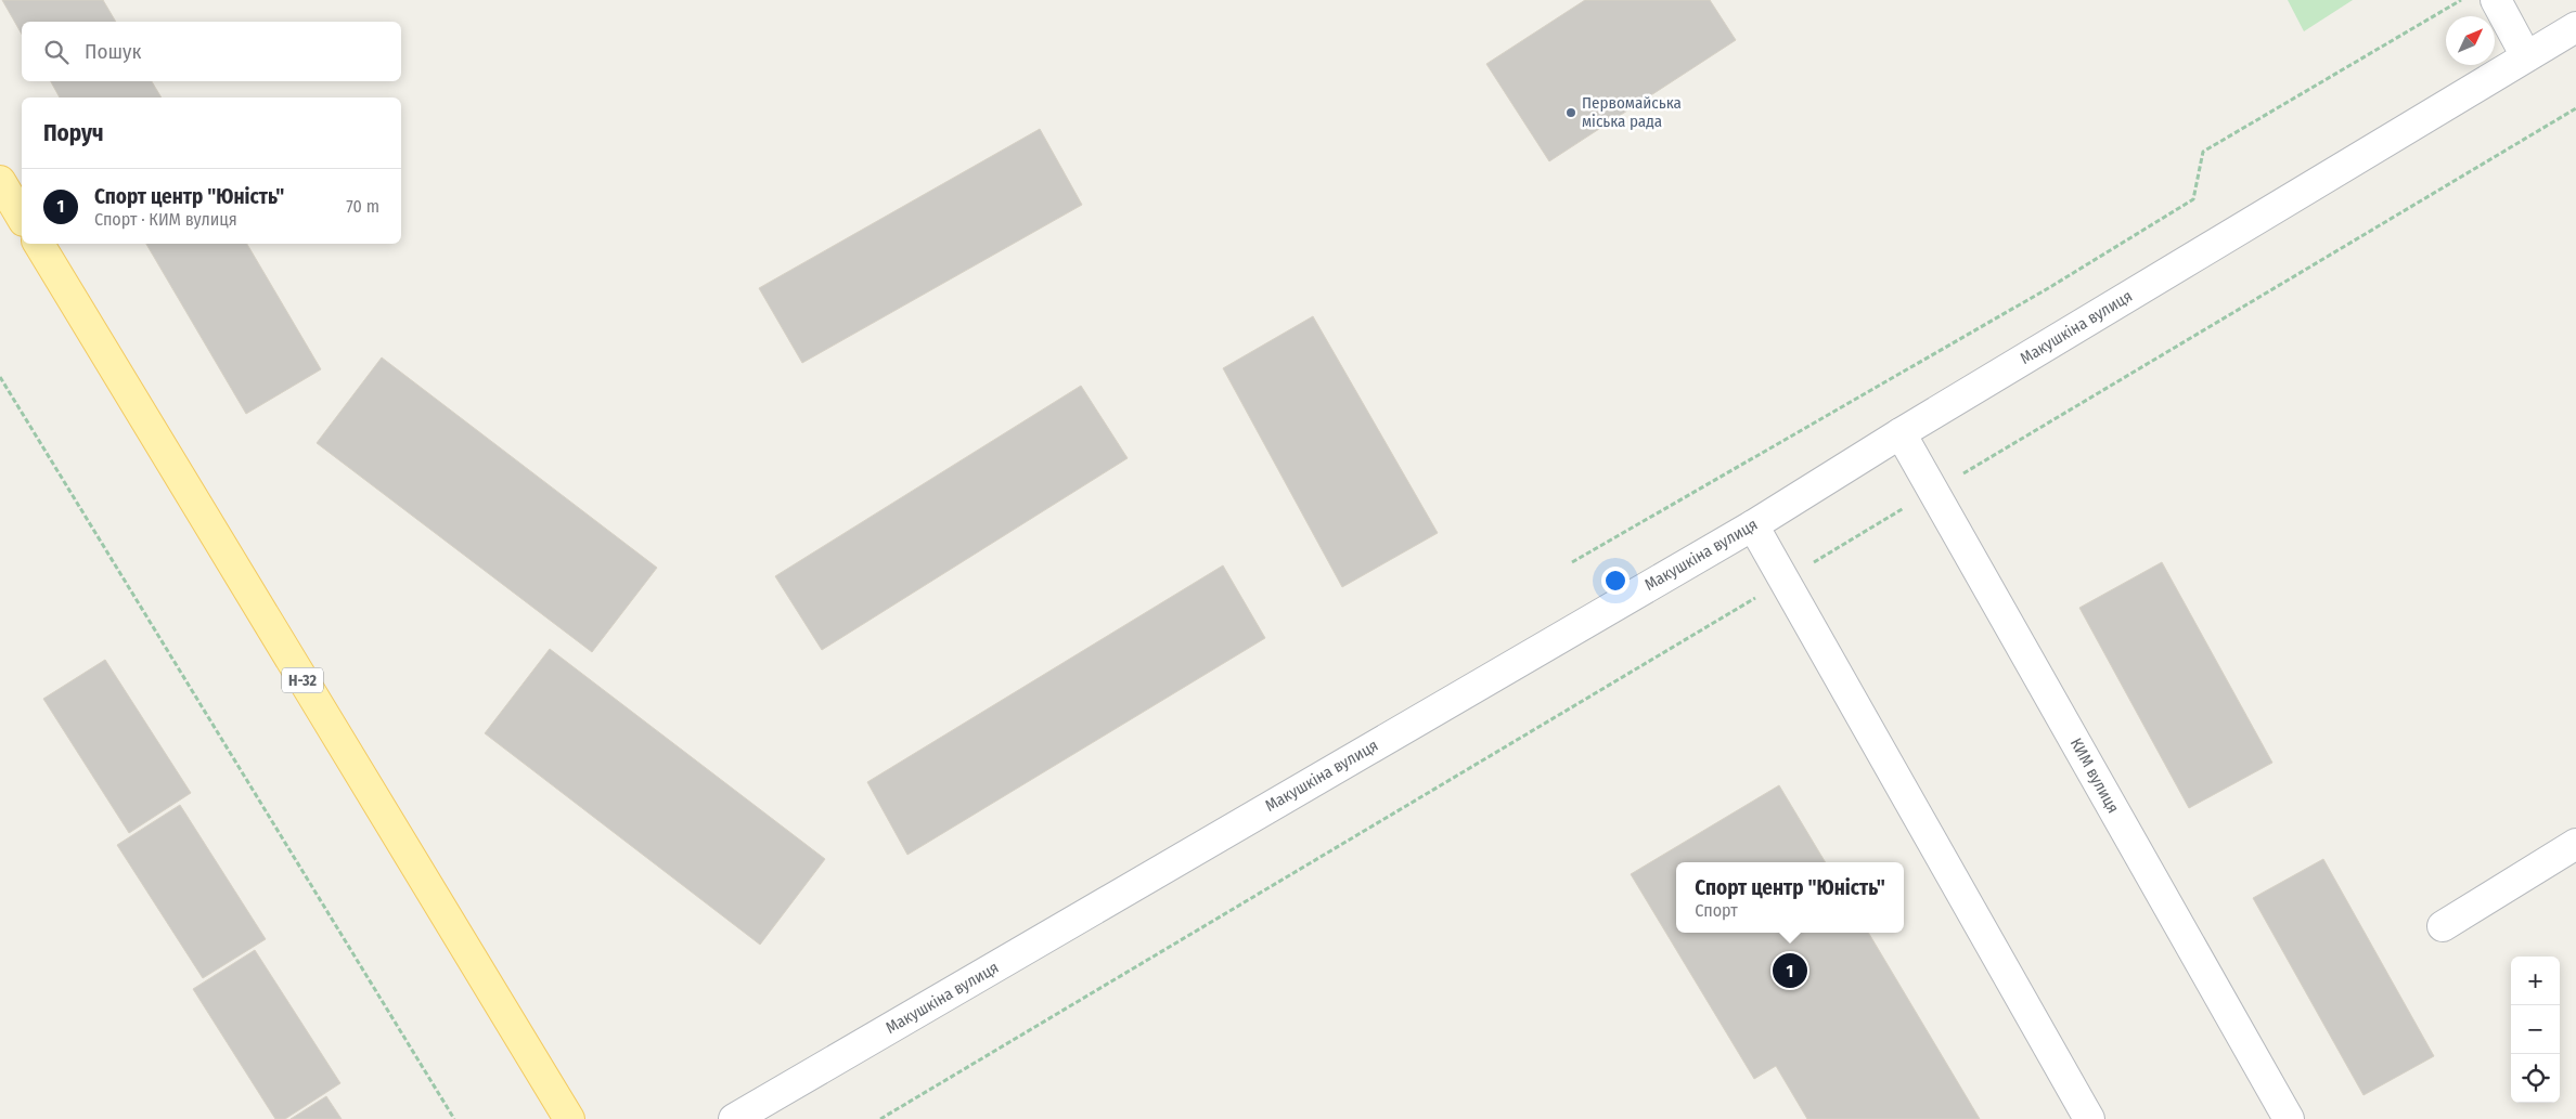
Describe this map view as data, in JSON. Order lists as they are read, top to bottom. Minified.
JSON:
{"streets":{"main road":["Н-32"],"street":["Макушкіна вулиця","КИМ вулиця"]},"crossings":[["Макушкіна вулиця","КИМ вулиця"]],"places":["Первомайська міська рада"],"north":"top right","page":{"search":"Пошук","heading":"Поруч","list":[{"mark":"1","name":"Спорт центр \"Юність\"","note":"Спорт · КИМ вулиця","value":"70 m"}],"popup":["Спорт центр \"Юність\"","Спорт"],"pins":"1","map_buttons":["+","−"]}}
